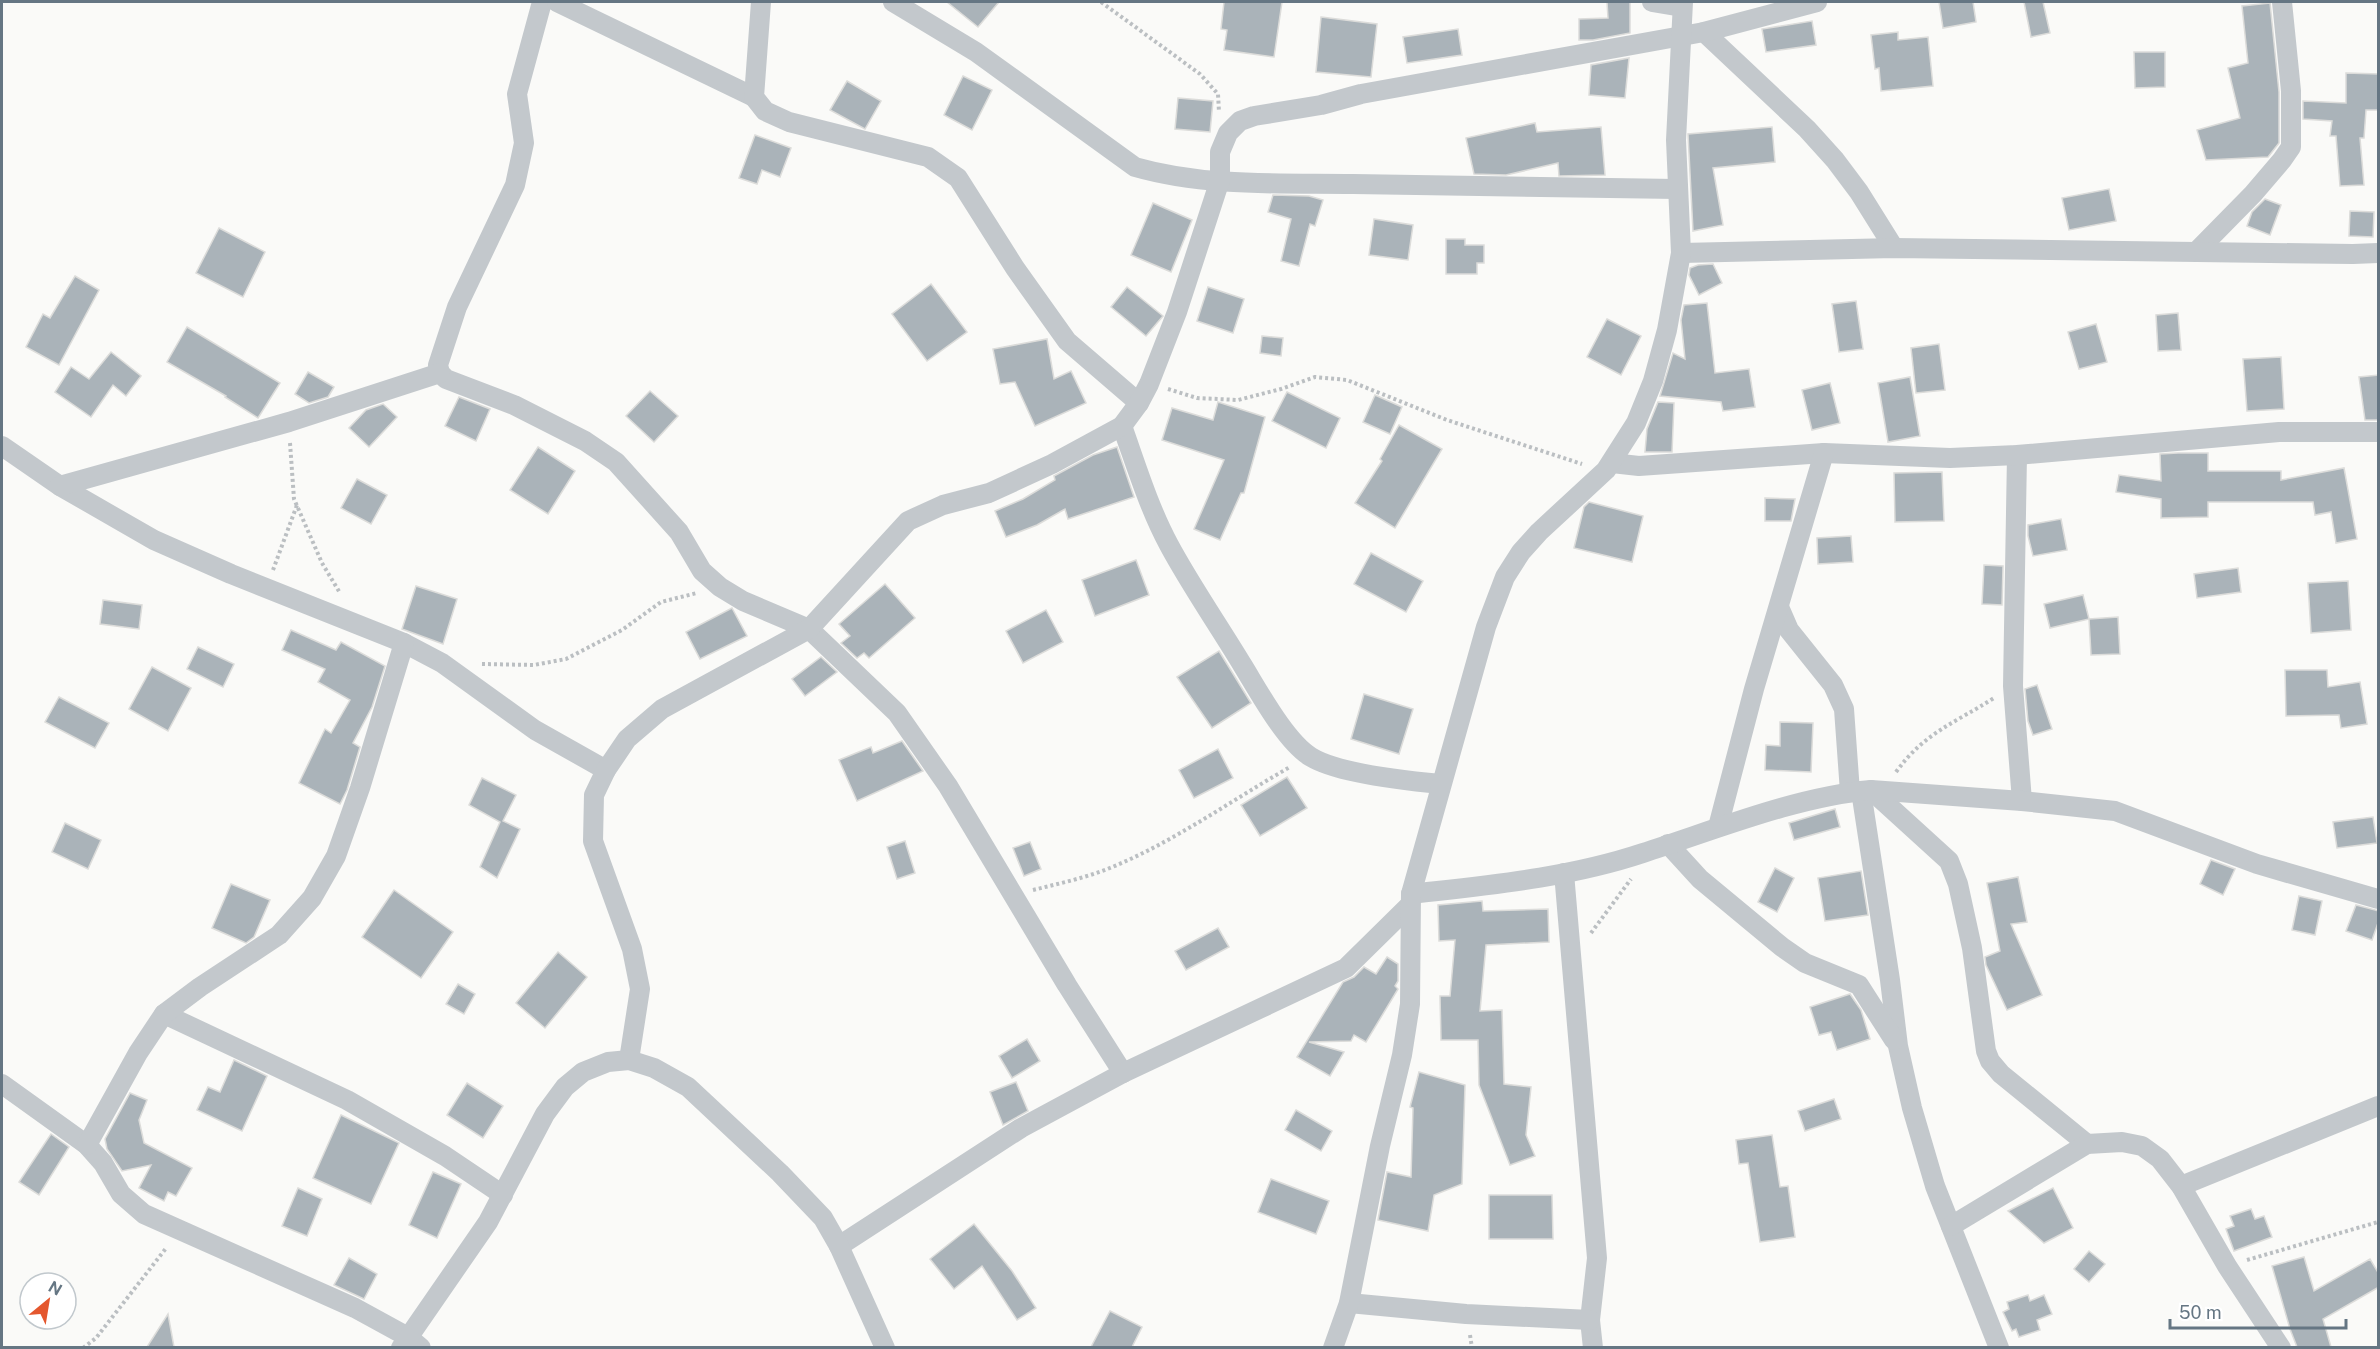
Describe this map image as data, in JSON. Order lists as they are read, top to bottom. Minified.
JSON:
{"scale_bar":"50 m","north":"top right"}
